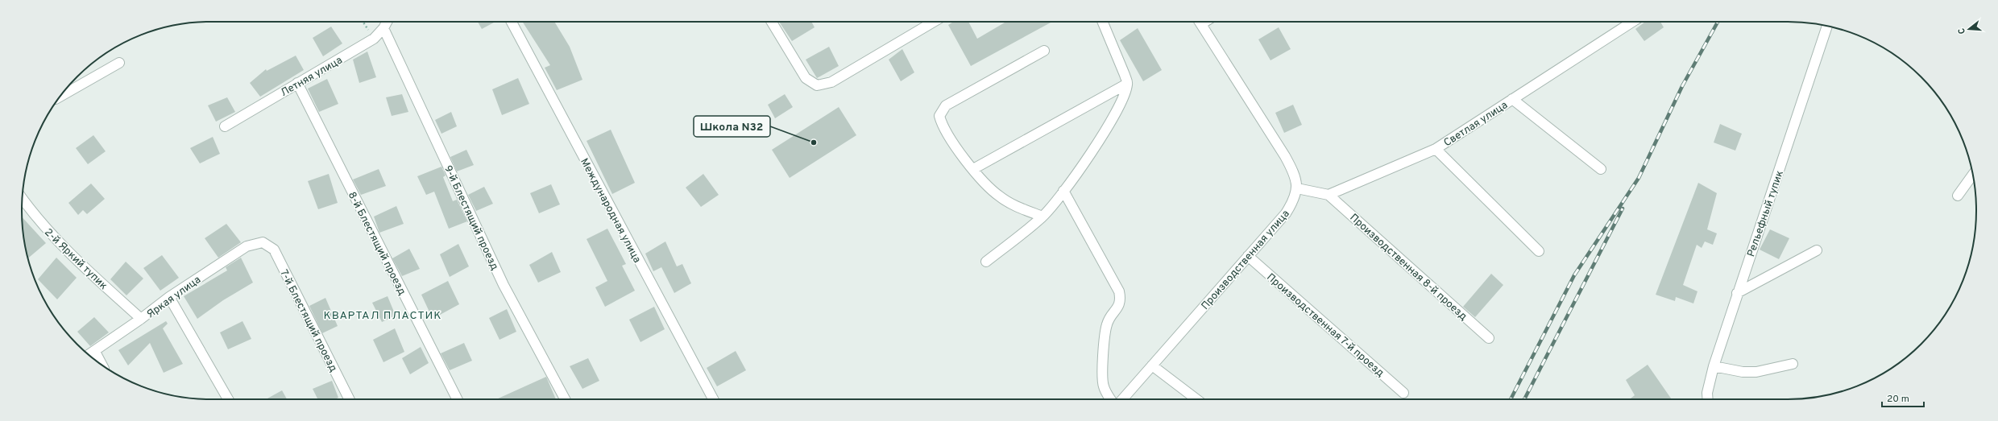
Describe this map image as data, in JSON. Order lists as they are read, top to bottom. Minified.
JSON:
{"streets":{"street":["Летняя улица","Светлая улица","Международная улица","Рельефный тупик","9-й Блестящий проезд","8-й Блестящий проезд","2-й Яркий тупик","Производственная улица","Производственная 8-й проезд","Яркая улица","7-й Блестящий проезд","Производственная 7-й проезд"]},"crossings":[["Летняя улица","9-й Блестящий проезд"],["Летняя улица","8-й Блестящий проезд"],["Светлая улица","Производственная 8-й проезд"],["2-й Яркий тупик","Яркая улица"],["Производственная улица","Производственная 7-й проезд"],["Яркая улица","7-й Блестящий проезд"]],"districts":["КВАРТАЛ ПЛАСТИК"],"places":["Школа N32"],"scale_bar":"20 m","north":"left"}
